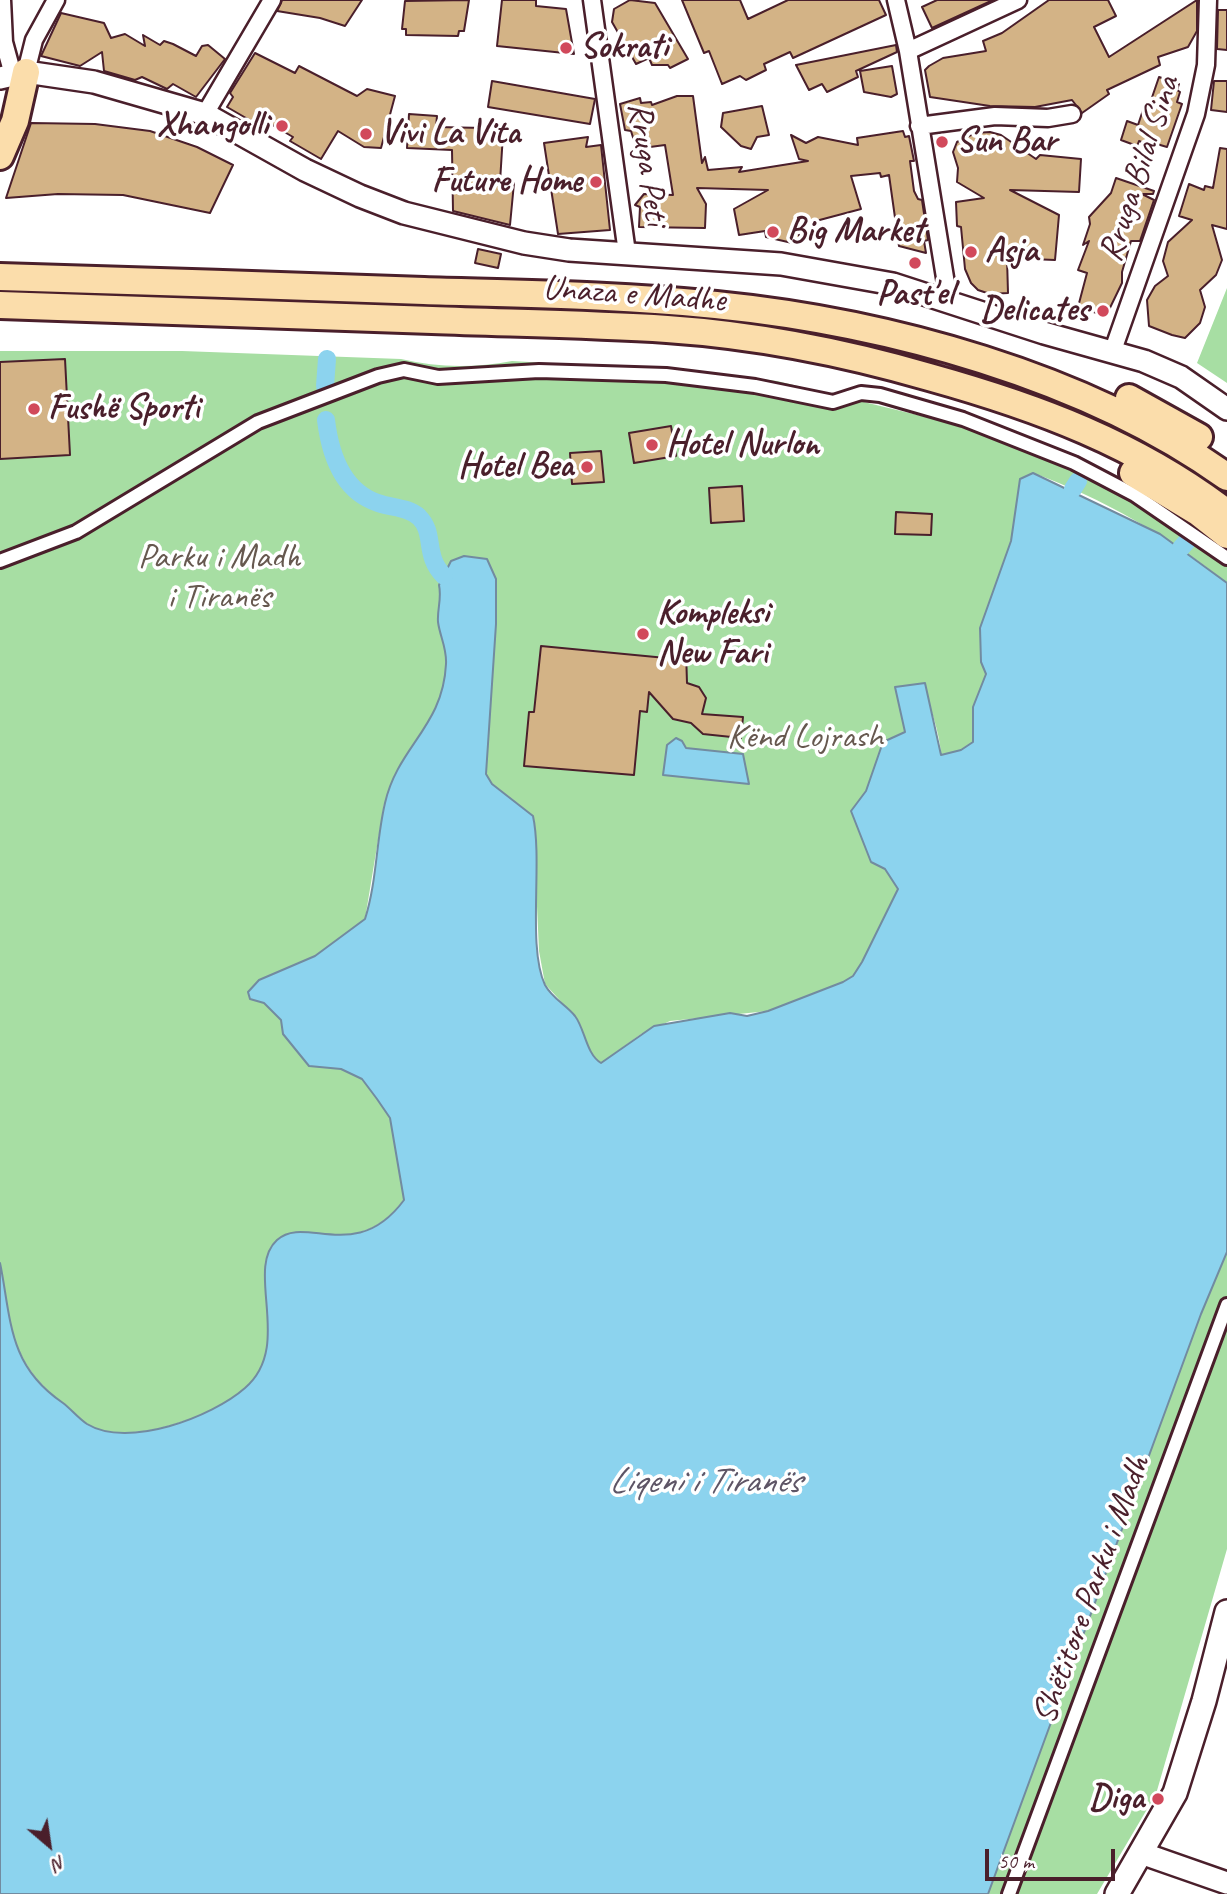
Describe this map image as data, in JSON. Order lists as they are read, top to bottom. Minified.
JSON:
{"streets":{"highway":["Unaza e Madhe"],"street":["Rruga Peti","Rruga Bilal Sina","Shëtitore Parku i Madh"]},"water":["Liqeni i Tiranës"],"parks":["Parku i Madh i Tiranës","Kënd Lojrash"],"places":["Sokrati","Xhangolli","Vivi La Vita","Sun Bar","Future Home","Big Market","Asja","Past'el","Delicates","Fushë Sporti","Hotel Nurlon","Hotel Bea","Kompleksi New Fari","Diga"],"scale_bar":"50 m","north":"bottom right"}
